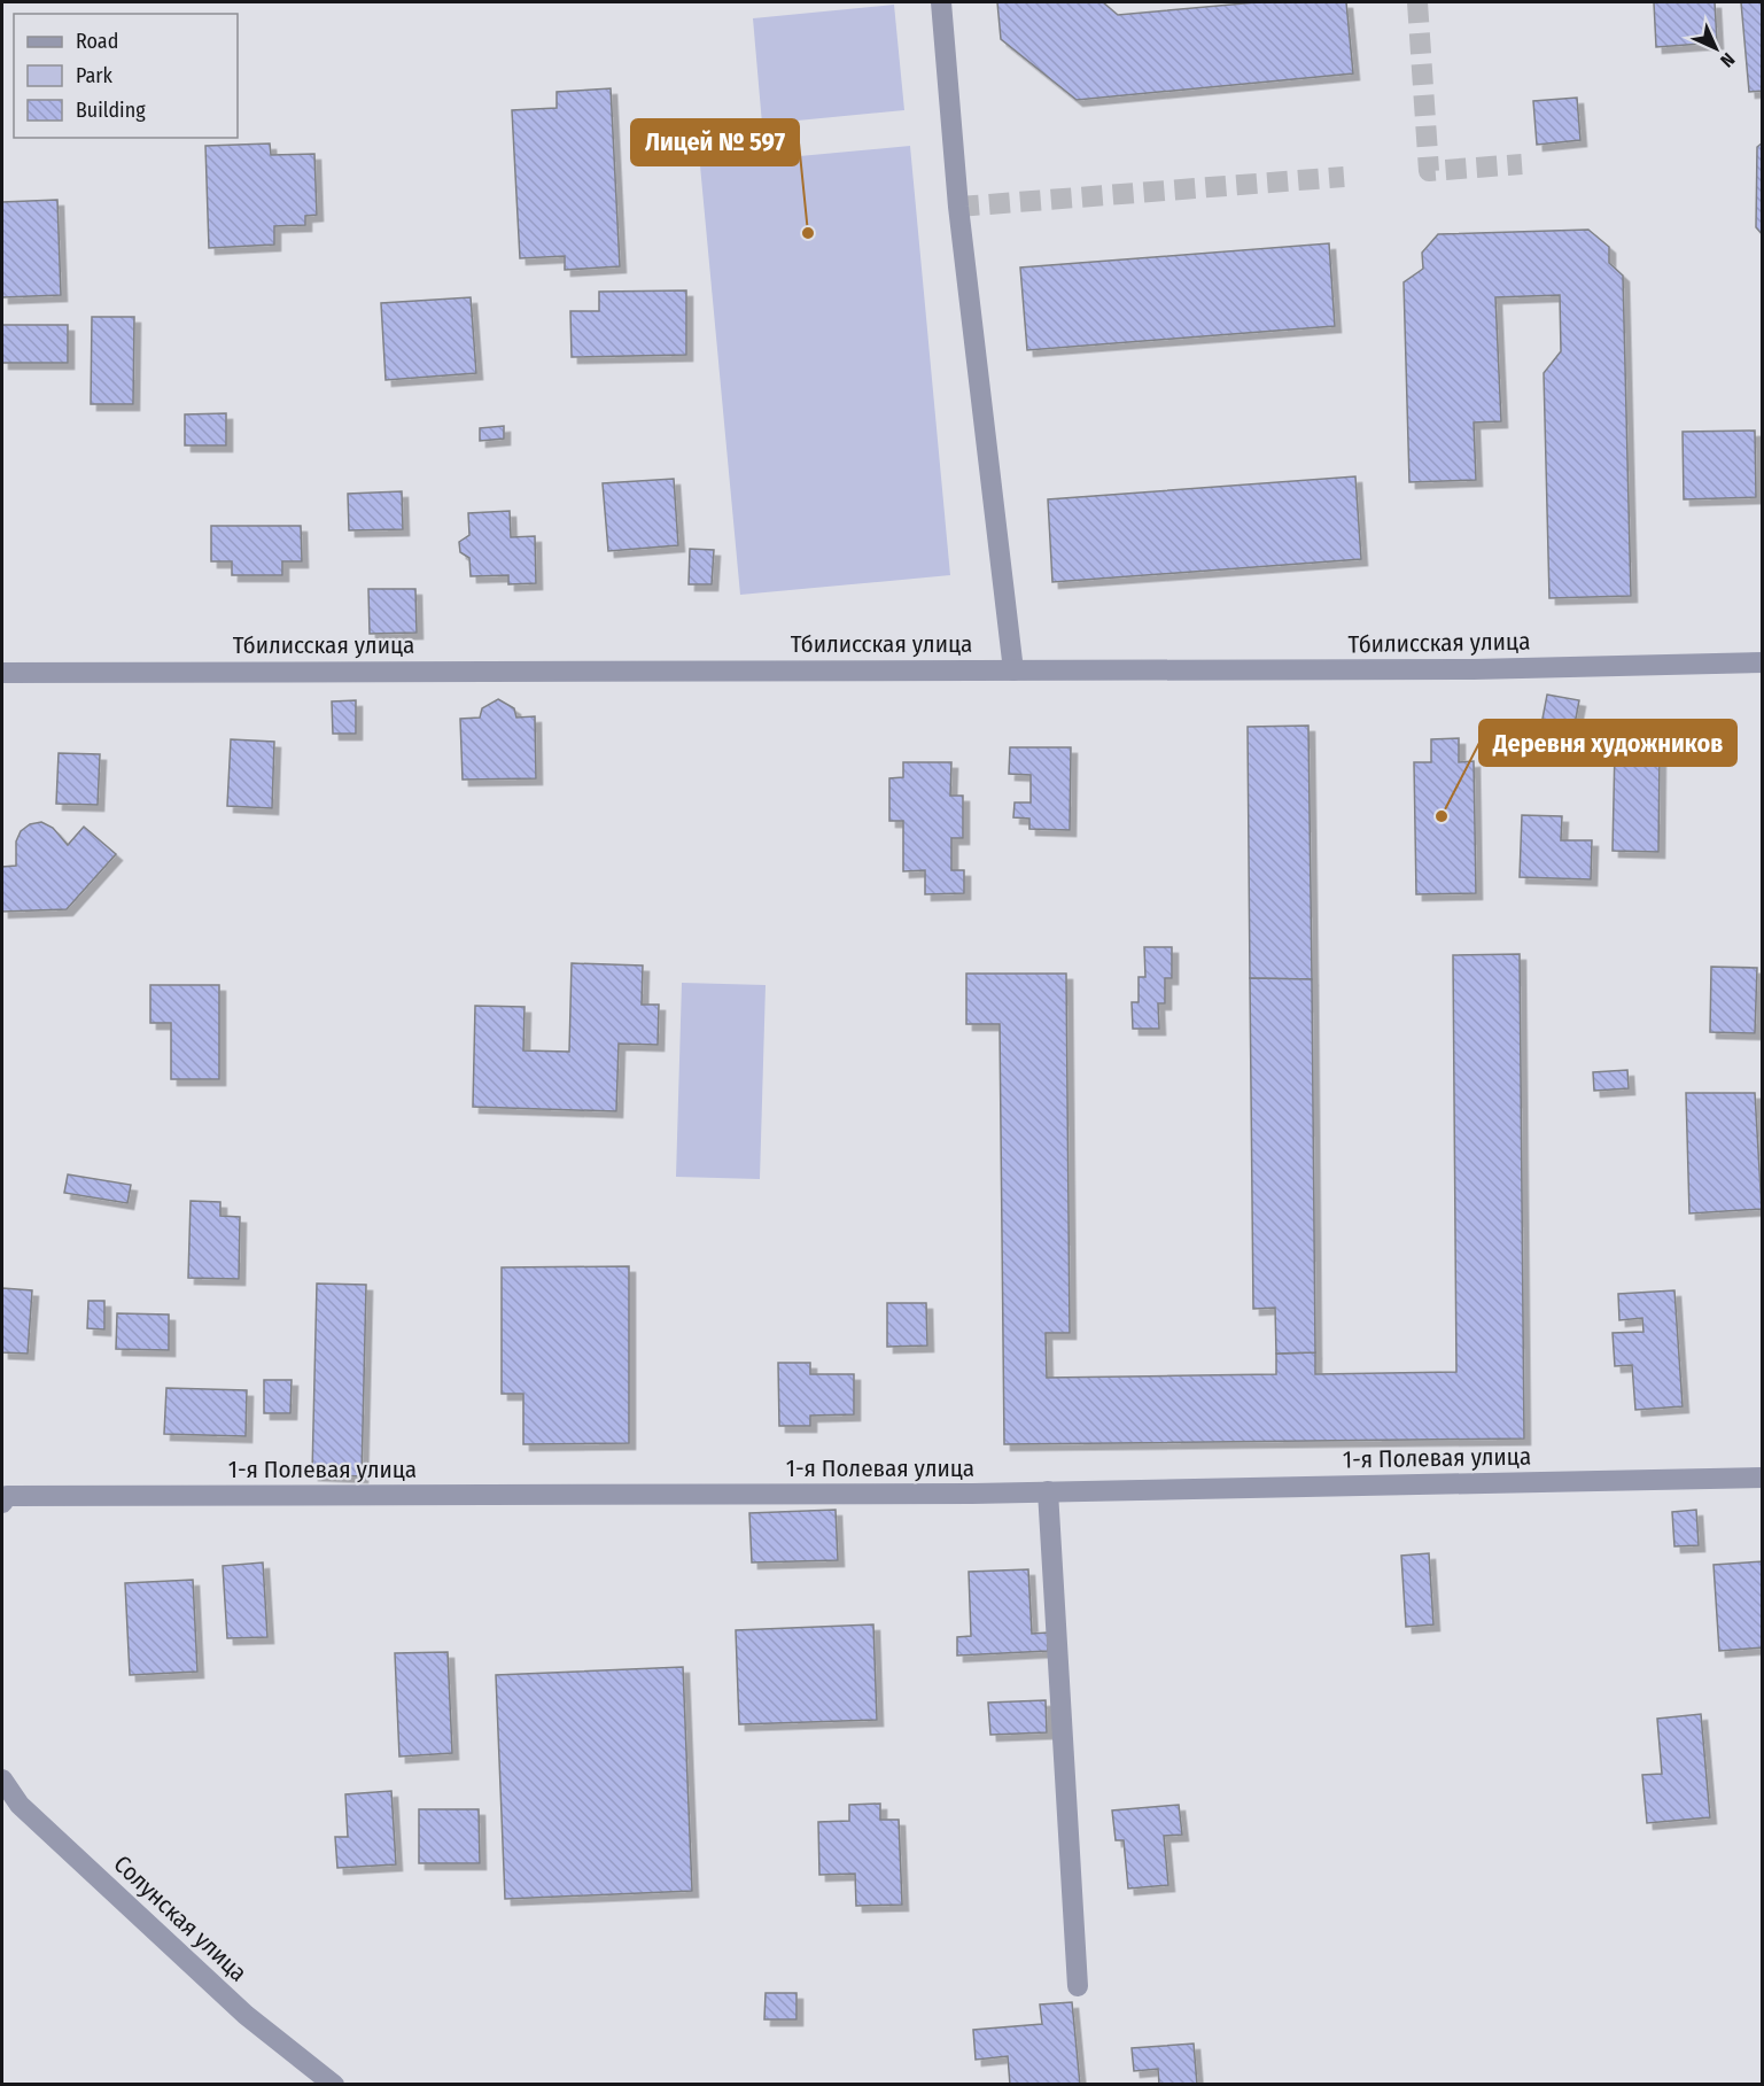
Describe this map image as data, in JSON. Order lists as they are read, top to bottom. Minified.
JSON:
{"streets":{"street":["Тбилисская улица","1-я Полевая улица","Солунская улица"]},"places":["Лицей № 597","Деревня художников"],"legend":["Road","Park","Building"],"north":"bottom right"}
